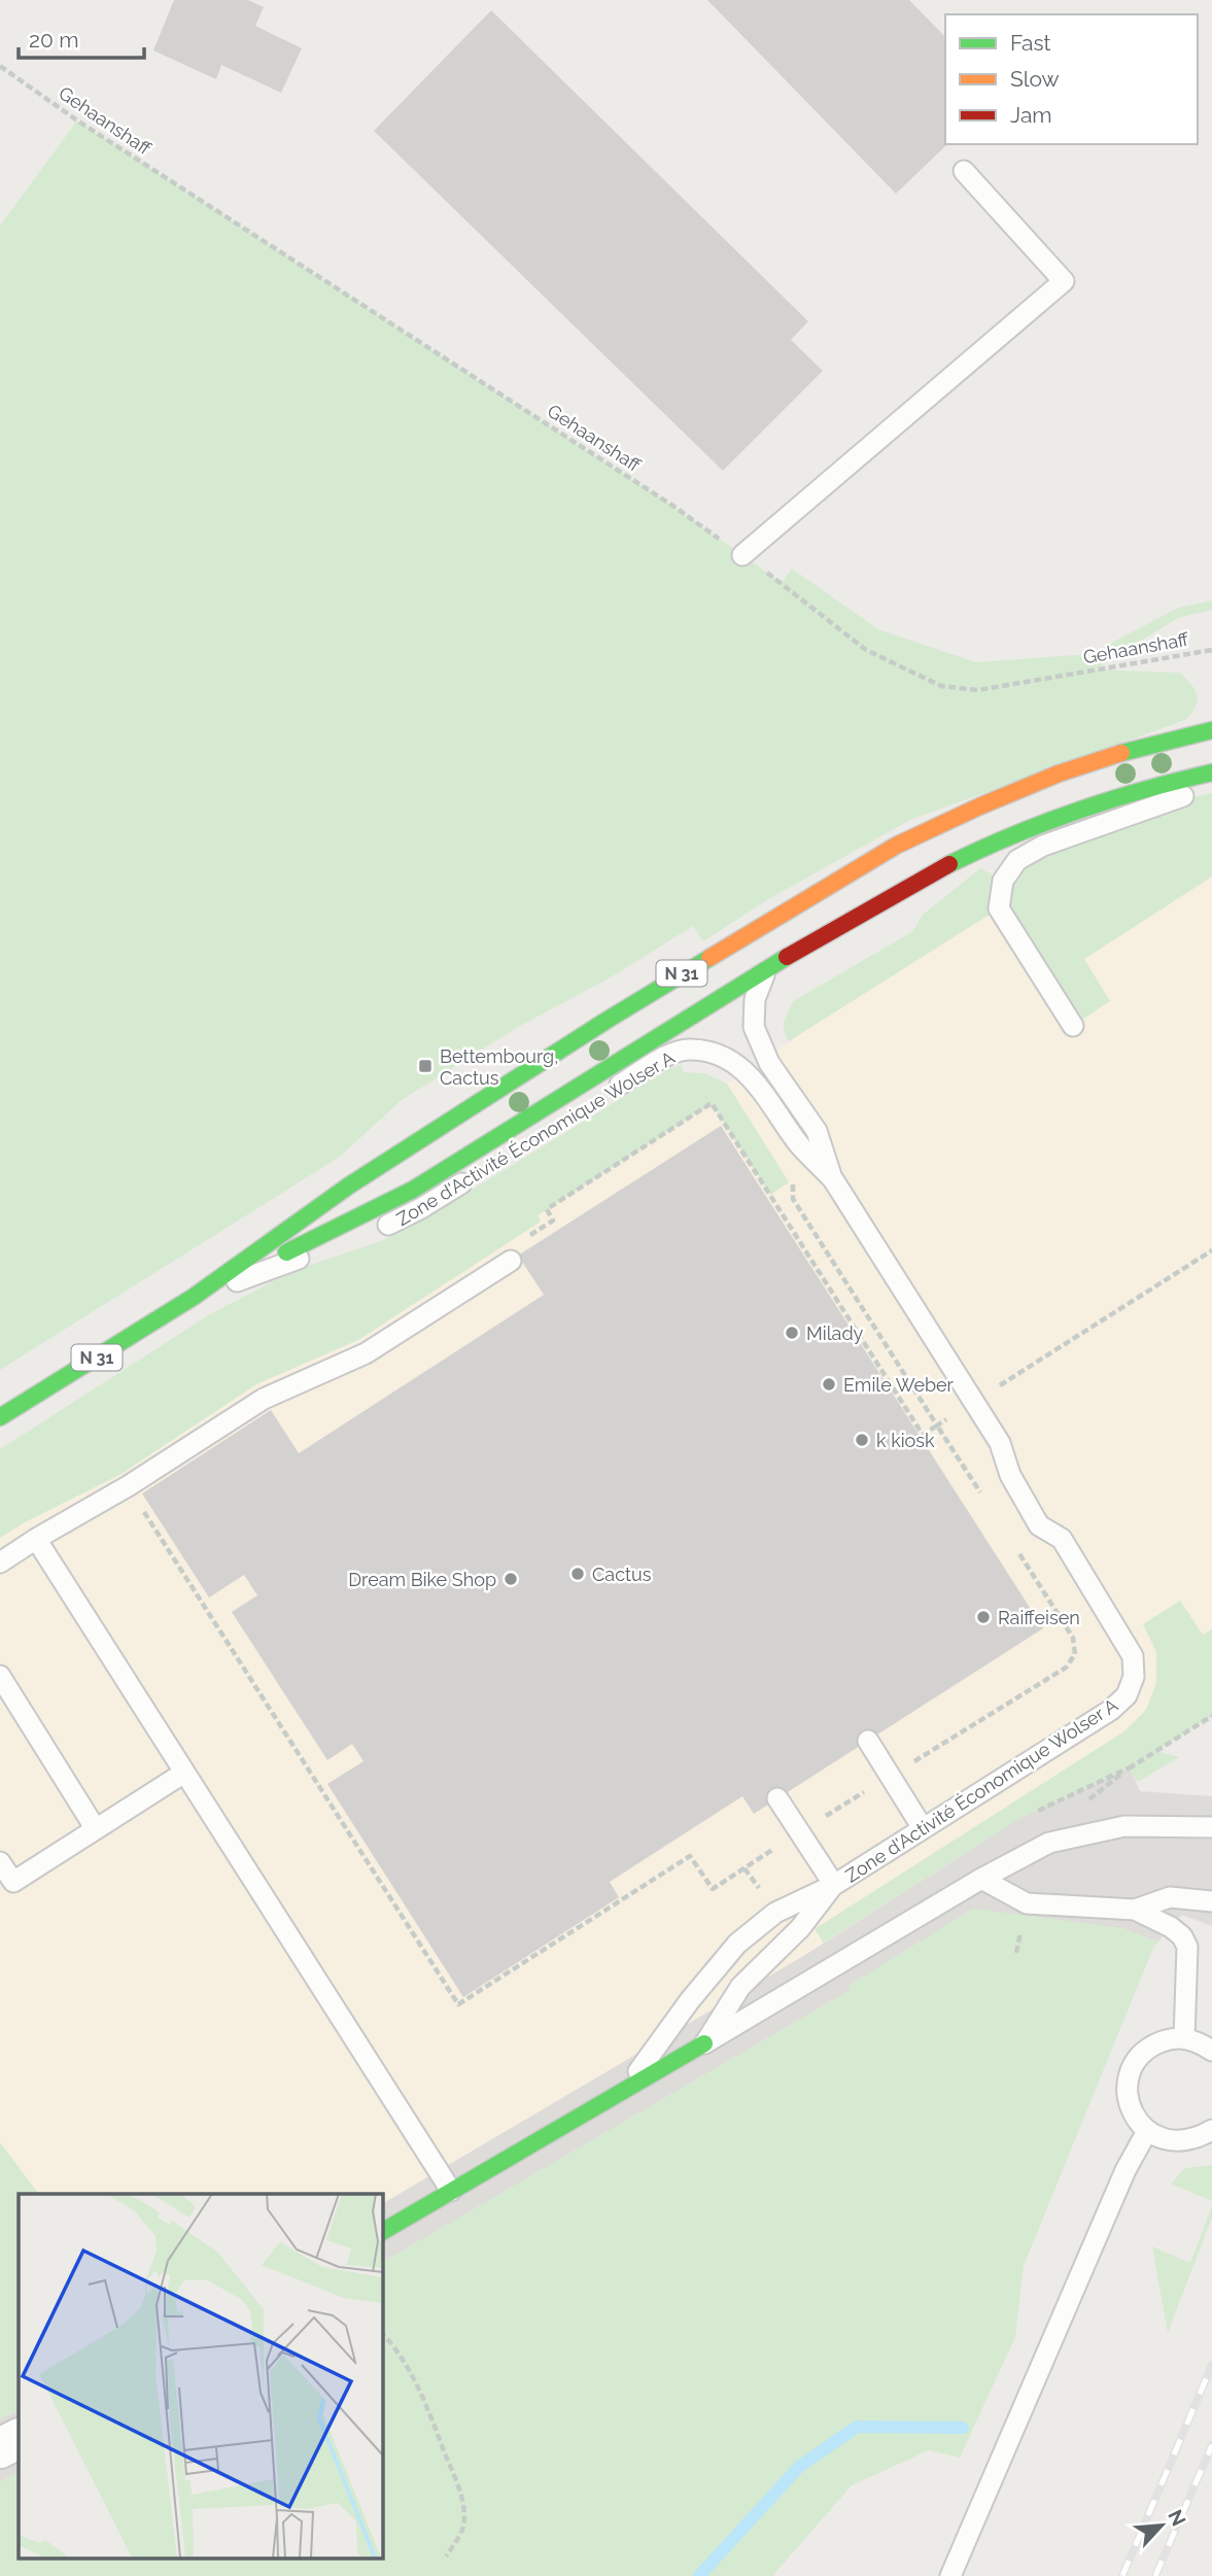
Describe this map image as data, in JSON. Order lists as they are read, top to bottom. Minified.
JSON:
{"streets":{"main road":["N 31","Zone d'Activité Économique Wolser A"],"path":["Gehaanshaff"]},"crossings":[["N 31","Zone d'Activité Économique Wolser A"]],"places":{"transit":["Bettembourg, Cactus"],"other":["Milady","Emile Weber","k kiosk","Cactus","Dream Bike Shop","Raiffeisen"]},"legend":["Fast","Slow","Jam"],"scale_bar":"20 m","north":"top right"}
